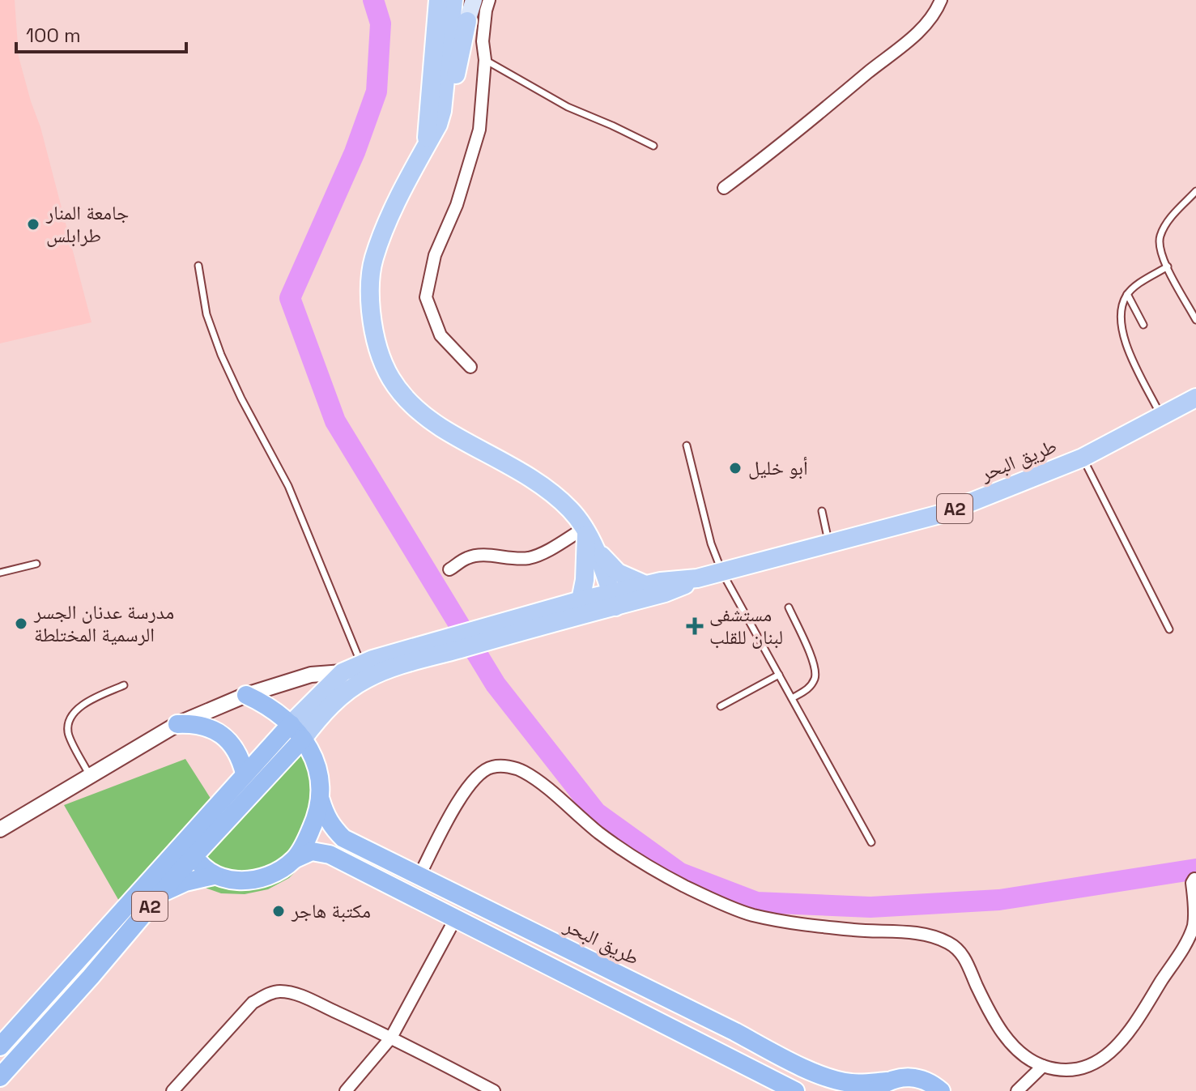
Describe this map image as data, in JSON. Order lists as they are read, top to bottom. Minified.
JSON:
{"streets":{"highway":["طريق البحر","A2"]},"crossings":[["طريق البحر","A2"]],"places":{"other":["جامعة المنار طرابلس","أبو خليل","مدرسة عدنان الجسر الرسمية المختلطة","مكتبة هاجر"],"health":["مستشفى لبنان للقلب"]},"scale_bar":"100 m"}
